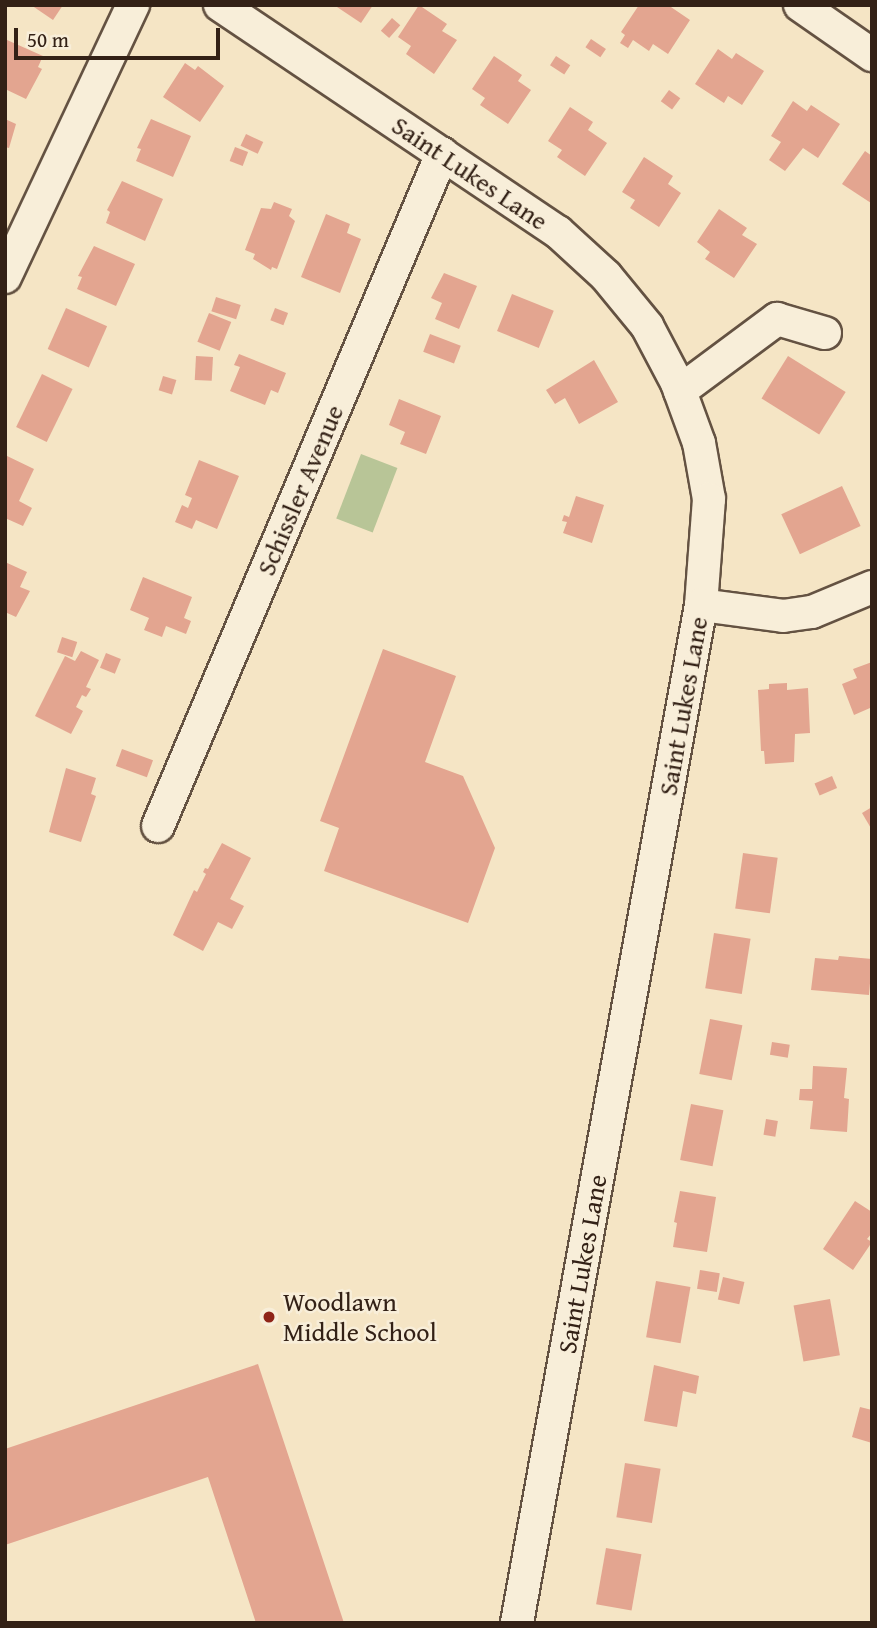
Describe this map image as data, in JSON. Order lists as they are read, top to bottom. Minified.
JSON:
{"streets":{"street":["Saint Lukes Lane","Schissler Avenue"]},"crossings":[["Saint Lukes Lane","Schissler Avenue"]],"places":["Woodlawn Middle School"],"scale_bar":"50 m"}
